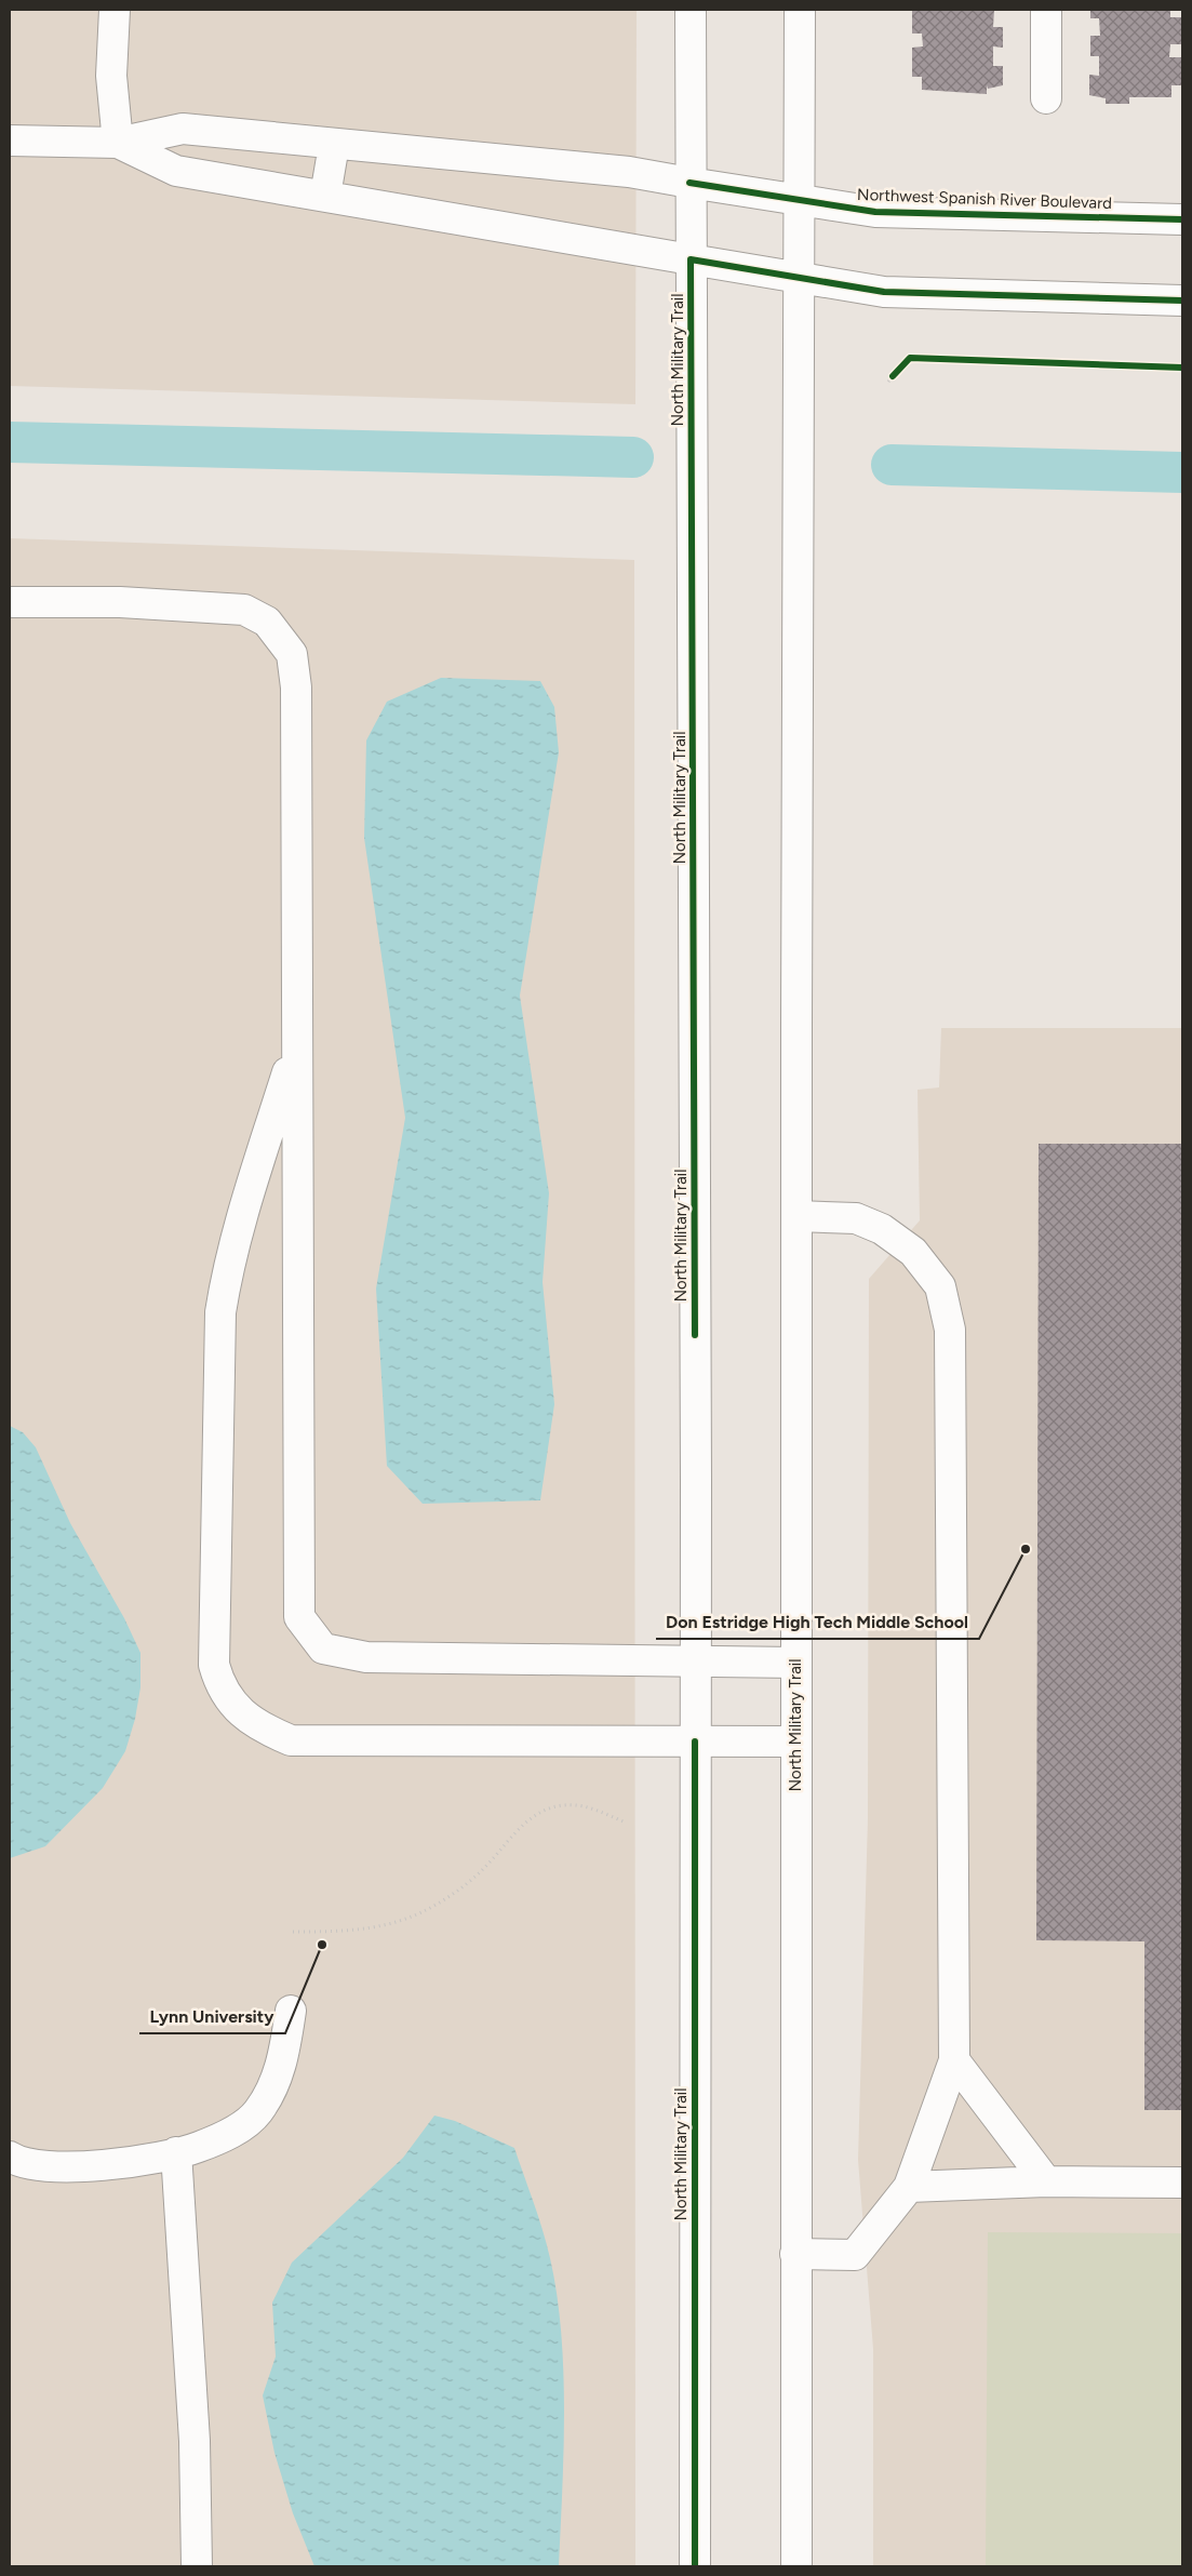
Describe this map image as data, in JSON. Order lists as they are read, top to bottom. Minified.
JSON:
{"streets":{"main road":["Northwest Spanish River Boulevard","North Military Trail"]},"crossings":[["Northwest Spanish River Boulevard","North Military Trail"]],"places":["Don Estridge High Tech Middle School","Lynn University"]}
